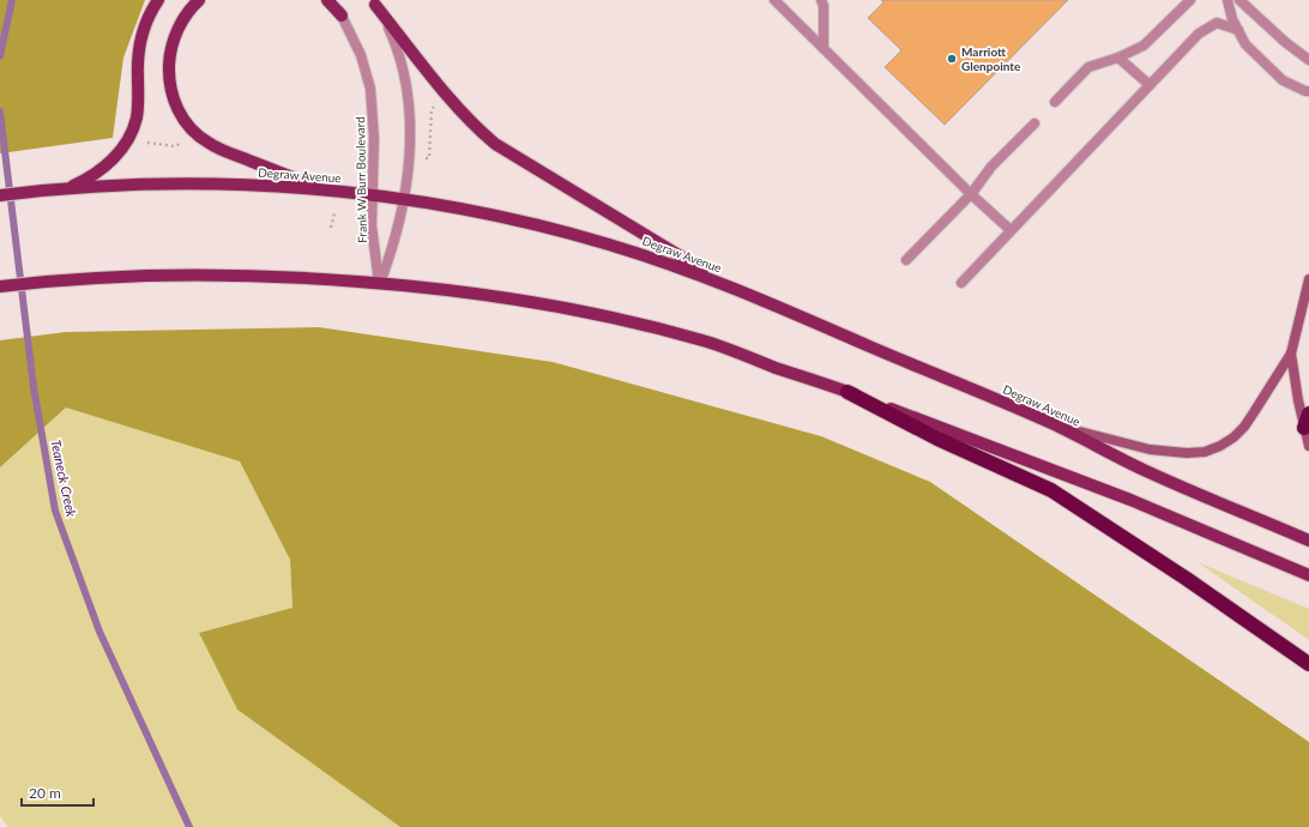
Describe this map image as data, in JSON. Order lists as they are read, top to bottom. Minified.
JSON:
{"streets":{"main road":["Degraw Avenue"],"street":["Frank W Burr Boulevard"]},"crossings":[["Degraw Avenue","Frank W Burr Boulevard"]],"water":["Teaneck Creek"],"places":["Marriott Glenpointe"],"scale_bar":"20 m"}
